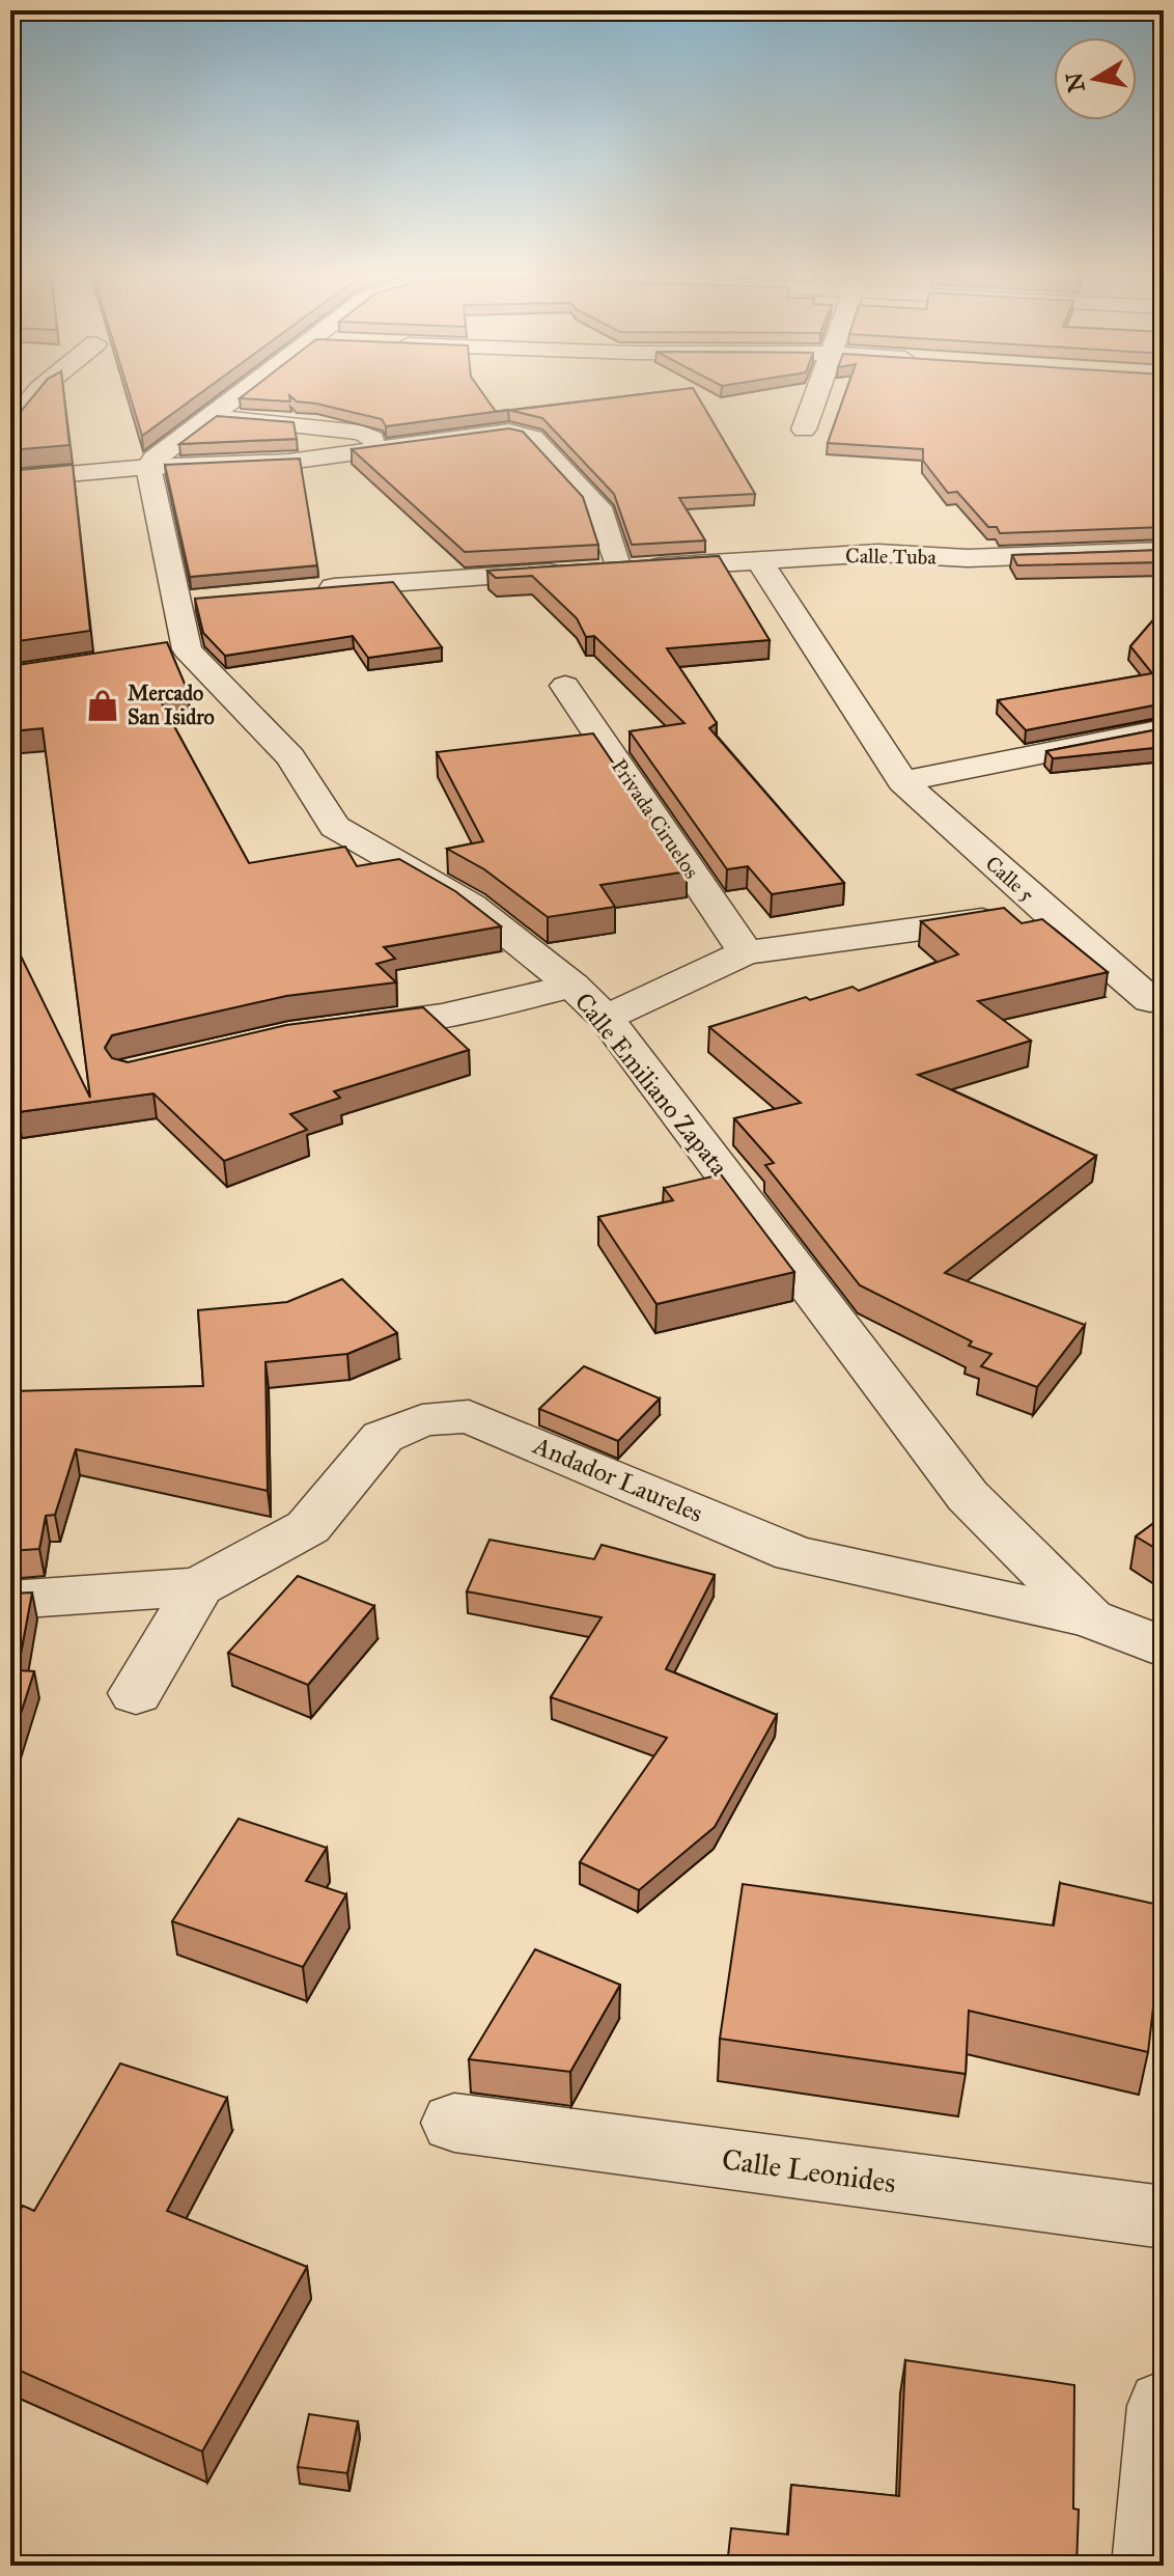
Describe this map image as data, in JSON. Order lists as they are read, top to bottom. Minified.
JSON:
{"streets":{"street":["Calle Tuba","Privada Ciruelos","Calle 5","Calle Emiliano Zapata","Andador Laureles","Calle Leonides"]},"crossings":[["Calle Tuba","Calle 5"],["Privada Ciruelos","Calle 5"],["Calle 5","Calle Emiliano Zapata"],["Calle Emiliano Zapata","Andador Laureles"]],"places":{"shop":["Mercado San Isidro"]},"north":"left"}
